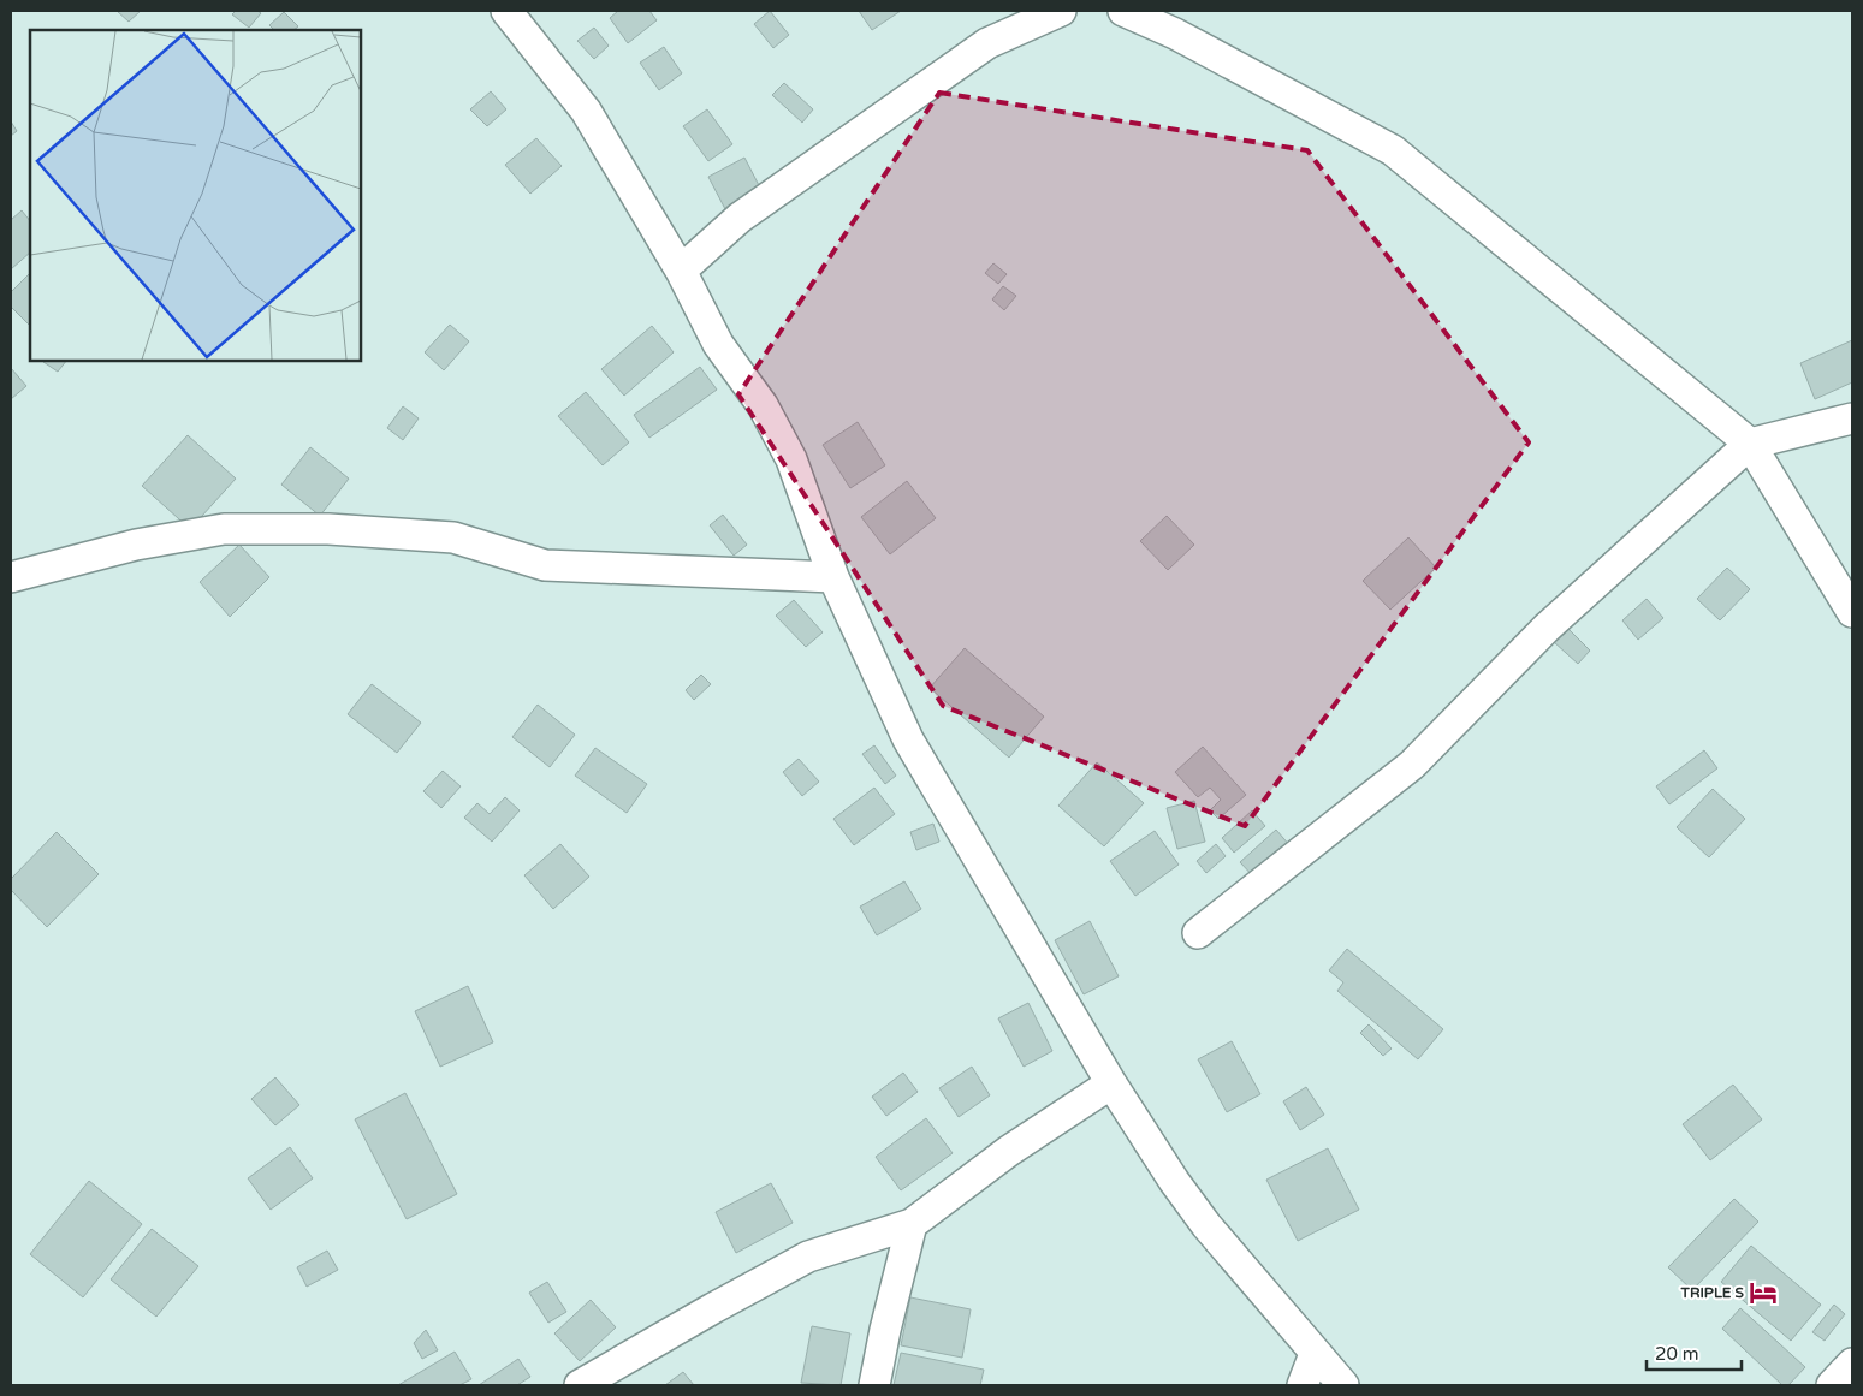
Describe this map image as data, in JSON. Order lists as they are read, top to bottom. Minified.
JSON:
{"places":{"hotel":["TRIPLE S"]},"scale_bar":"20 m"}
